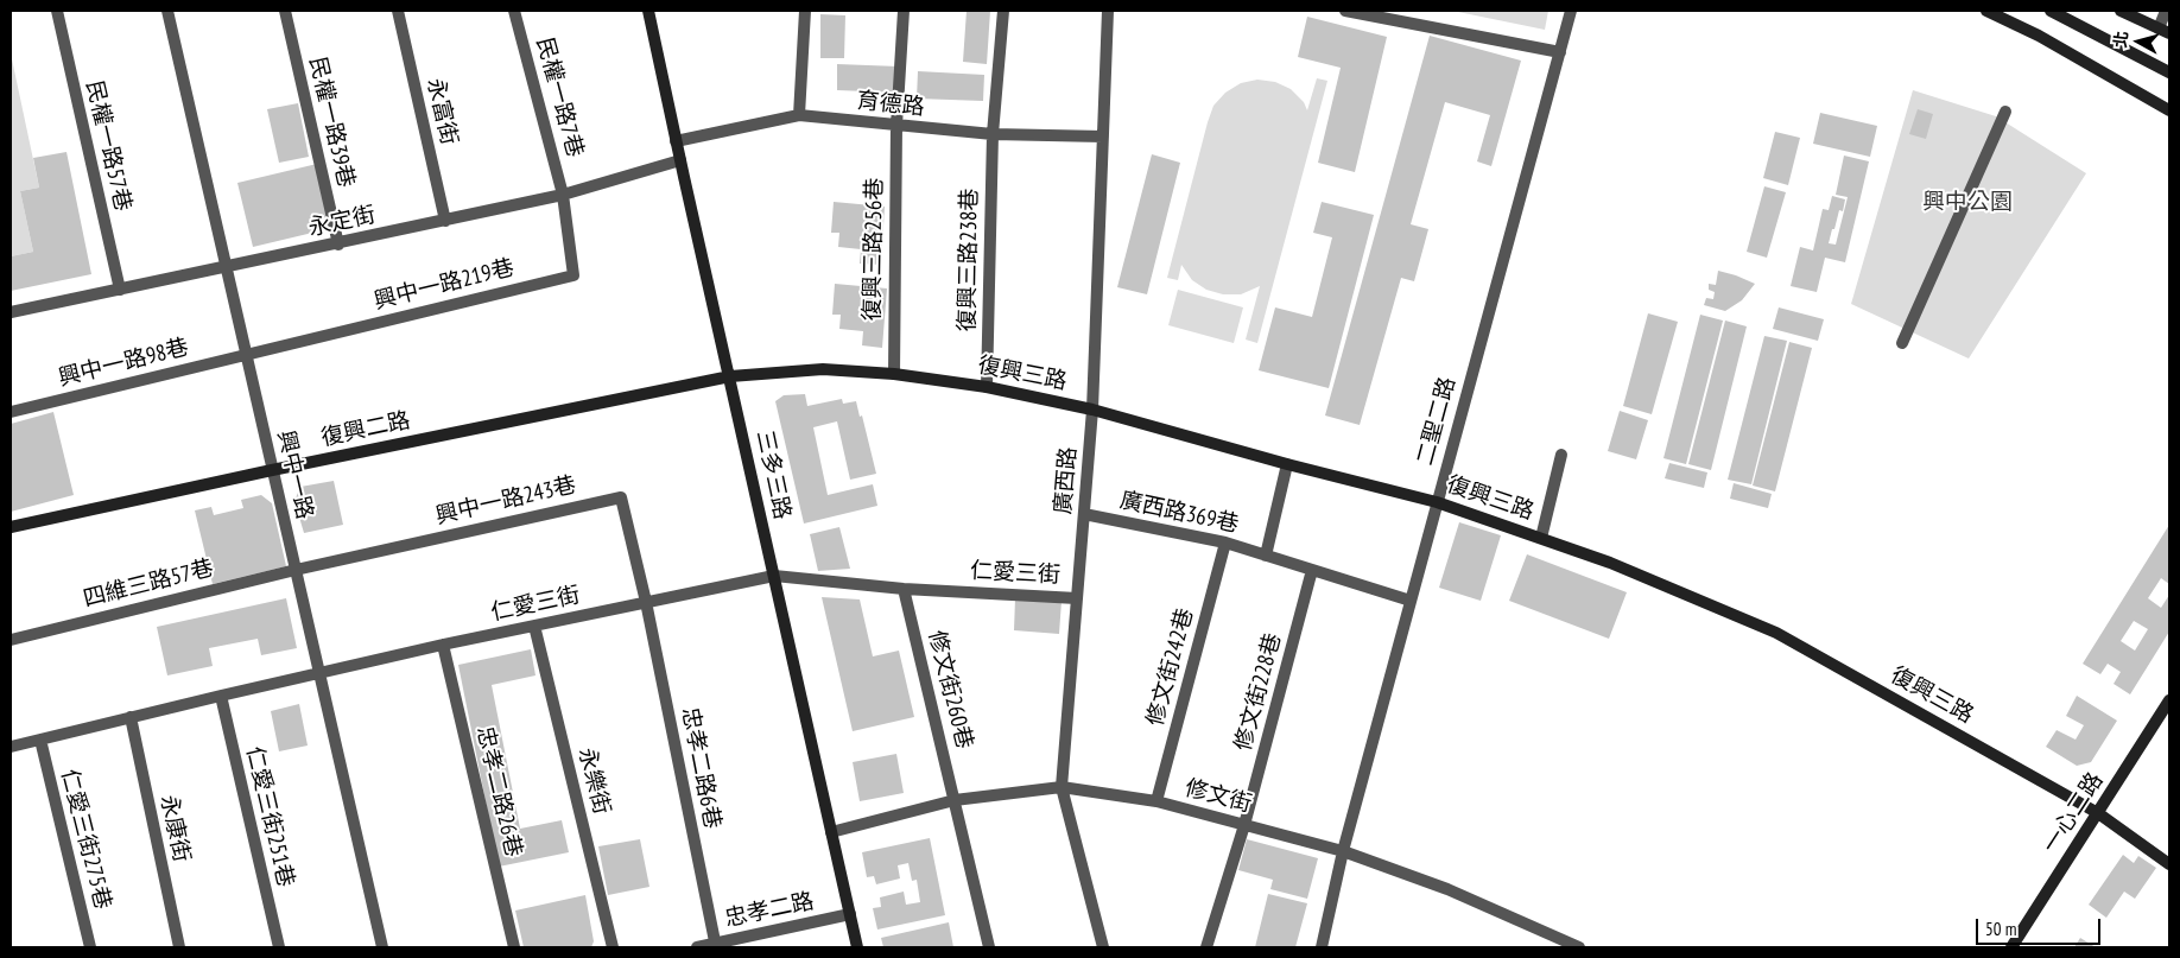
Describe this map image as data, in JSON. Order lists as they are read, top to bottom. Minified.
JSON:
{"streets":{"street":["民權一路7巷","育德路","永富街","民權一路39巷","民權一路57巷","永定街","復興三路256巷","復興三路238巷","興中一路219巷","興中一路98巷","復興三路","二聖二路","復興二路","興中一路","三多三路","廣西路","興中一路243巷","廣西路369巷","仁愛三街","四維三路57巷","修文街242巷","修文街260巷","修文街228巷","忠孝二路6巷","永樂街","忠孝二路26巷","修文街","一心二路","仁愛三街251巷","永康街","仁愛三街275巷","忠孝二路"]},"crossings":[["民權一路7巷","永定街"],["民權一路7巷","興中一路219巷"],["育德路","復興三路256巷"],["育德路","復興三路238巷"],["育德路","三多三路"],["育德路","廣西路"],["永富街","永定街"],["民權一路39巷","永定街"],["民權一路57巷","永定街"],["永定街","興中一路219巷"],["永定街","興中一路"],["永定街","三多三路"],["復興三路256巷","復興三路"],["復興三路238巷","復興三路"],["興中一路219巷","興中一路98巷"],["興中一路219巷","興中一路"],["興中一路98巷","興中一路"],["復興三路","二聖二路"],["復興三路","復興二路"],["復興三路","三多三路"],["復興三路","廣西路"],["復興三路","一心二路"],["二聖二路","廣西路369巷"],["二聖二路","修文街"],["復興二路","興中一路"],["復興二路","三多三路"],["興中一路","興中一路243巷"],["興中一路","仁愛三街"],["興中一路","四維三路57巷"],["三多三路","仁愛三街"],["三多三路","修文街"],["三多三路","忠孝二路"],["廣西路","廣西路369巷"],["廣西路","仁愛三街"],["廣西路","修文街"],["興中一路243巷","仁愛三街"],["興中一路243巷","四維三路57巷"],["興中一路243巷","忠孝二路6巷"],["廣西路369巷","修文街242巷"],["廣西路369巷","修文街228巷"],["仁愛三街","修文街260巷"],["仁愛三街","忠孝二路6巷"],["仁愛三街","永樂街"],["仁愛三街","忠孝二路26巷"],["仁愛三街","仁愛三街251巷"],["仁愛三街","永康街"],["仁愛三街","仁愛三街275巷"],["修文街242巷","修文街"],["修文街260巷","修文街"],["修文街228巷","修文街"],["忠孝二路6巷","忠孝二路"]],"parks":["興中公園"],"scale_bar":"50 m","north":"left"}
